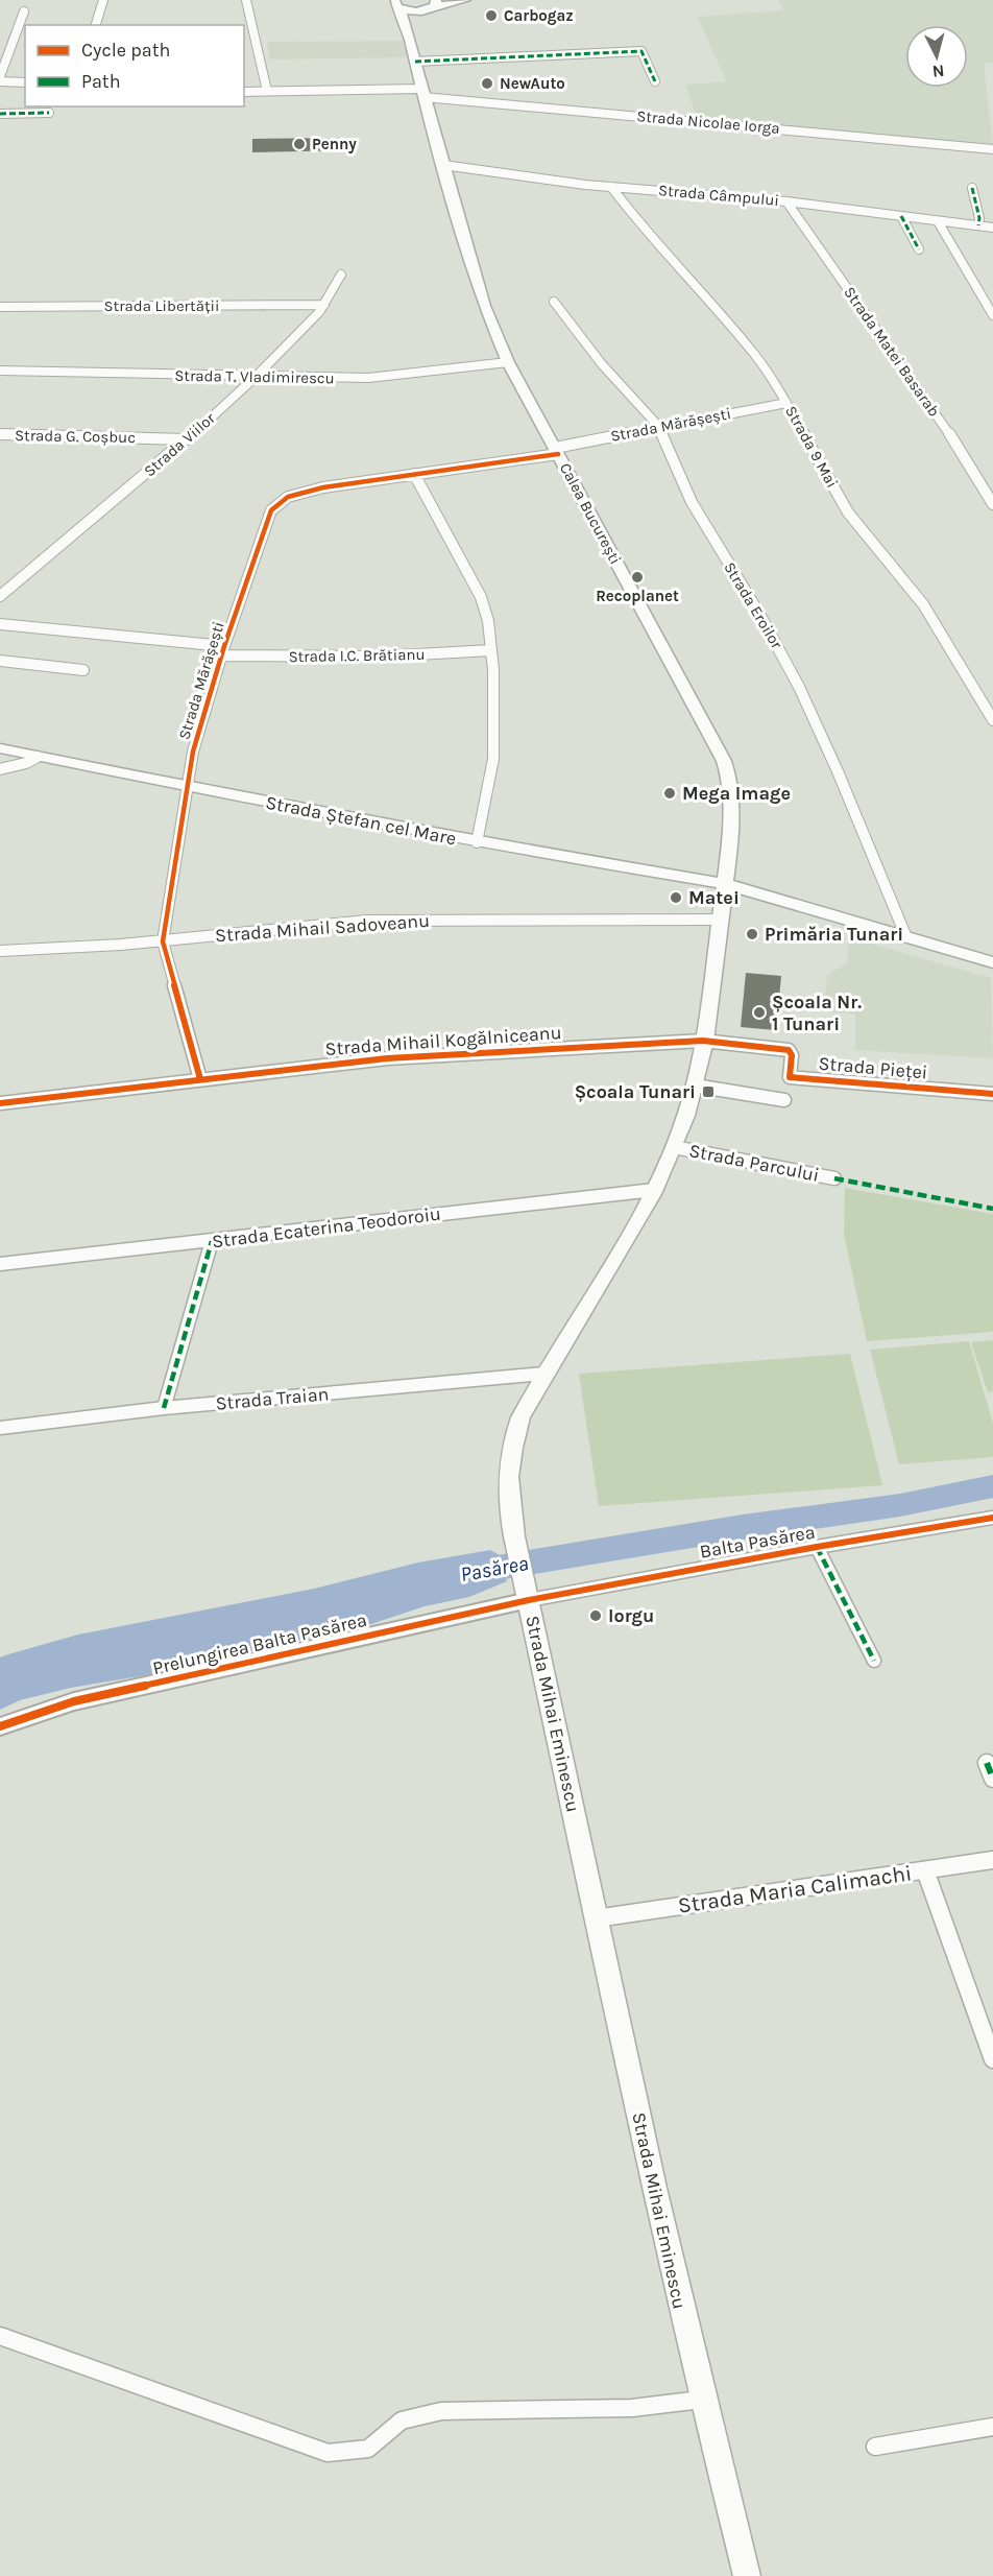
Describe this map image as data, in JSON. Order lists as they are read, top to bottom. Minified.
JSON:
{"streets":{"main road":["Calea București","Strada Ștefan cel Mare","Strada Mihai Eminescu"],"street":["Strada Nicolae Iorga","Strada Câmpului","Strada Libertății","Strada Matei Basarab","Strada T. Vladimirescu","Strada Mărășești","Strada G. Coșbuc","Strada Viilor","Strada 9 Mai","Strada Eroilor","Strada I.C. Brătianu","Strada Mihail Sadoveanu","Strada Mihail Kogălniceanu","Strada Pieței","Strada Parcului","Strada Ecaterina Teodoroiu","Strada Traian","Balta Pasărea","Prelungirea Balta Pasărea","Strada Maria Calimachi"]},"crossings":[["Strada Nicolae Iorga","Calea București"],["Strada Câmpului","Strada Matei Basarab"],["Strada Câmpului","Strada 9 Mai"],["Strada Câmpului","Calea București"],["Strada Libertății","Strada Viilor"],["Strada T. Vladimirescu","Strada Viilor"],["Strada T. Vladimirescu","Calea București"],["Strada Mărășești","Strada 9 Mai"],["Strada Mărășești","Calea București"],["Strada Mărășești","Strada Eroilor"],["Strada Mărășești","Strada I.C. Brătianu"],["Strada Mărășești","Strada Ștefan cel Mare"],["Strada Mărășești","Strada Mihail Sadoveanu"],["Strada Mărășești","Strada Mihail Kogălniceanu"],["Strada G. Coșbuc","Strada Viilor"],["Calea București","Strada Ștefan cel Mare"],["Calea București","Strada Mihai Eminescu"],["Strada Eroilor","Strada Ștefan cel Mare"],["Strada Ștefan cel Mare","Strada Mihai Eminescu"],["Strada Mihail Sadoveanu","Strada Mihai Eminescu"],["Strada Mihail Kogălniceanu","Strada Pieței"],["Strada Mihail Kogălniceanu","Strada Mihai Eminescu"],["Strada Pieței","Strada Mihai Eminescu"],["Strada Parcului","Strada Mihai Eminescu"],["Strada Ecaterina Teodoroiu","Strada Mihai Eminescu"],["Strada Traian","Strada Mihai Eminescu"],["Balta Pasărea","Prelungirea Balta Pasărea"],["Balta Pasărea","Strada Mihai Eminescu"],["Prelungirea Balta Pasărea","Strada Mihai Eminescu"],["Strada Mihai Eminescu","Strada Maria Calimachi"]],"water":["Pasărea"],"places":{"other":["Carbogaz","NewAuto","Penny","Recoplanet","Mega Image","Matei","Primăria Tunari","Școala Nr. 1 Tunari","Iorgu"],"transit":["Școala Tunari"]},"legend":["Cycle path","Path"],"north":"bottom"}
